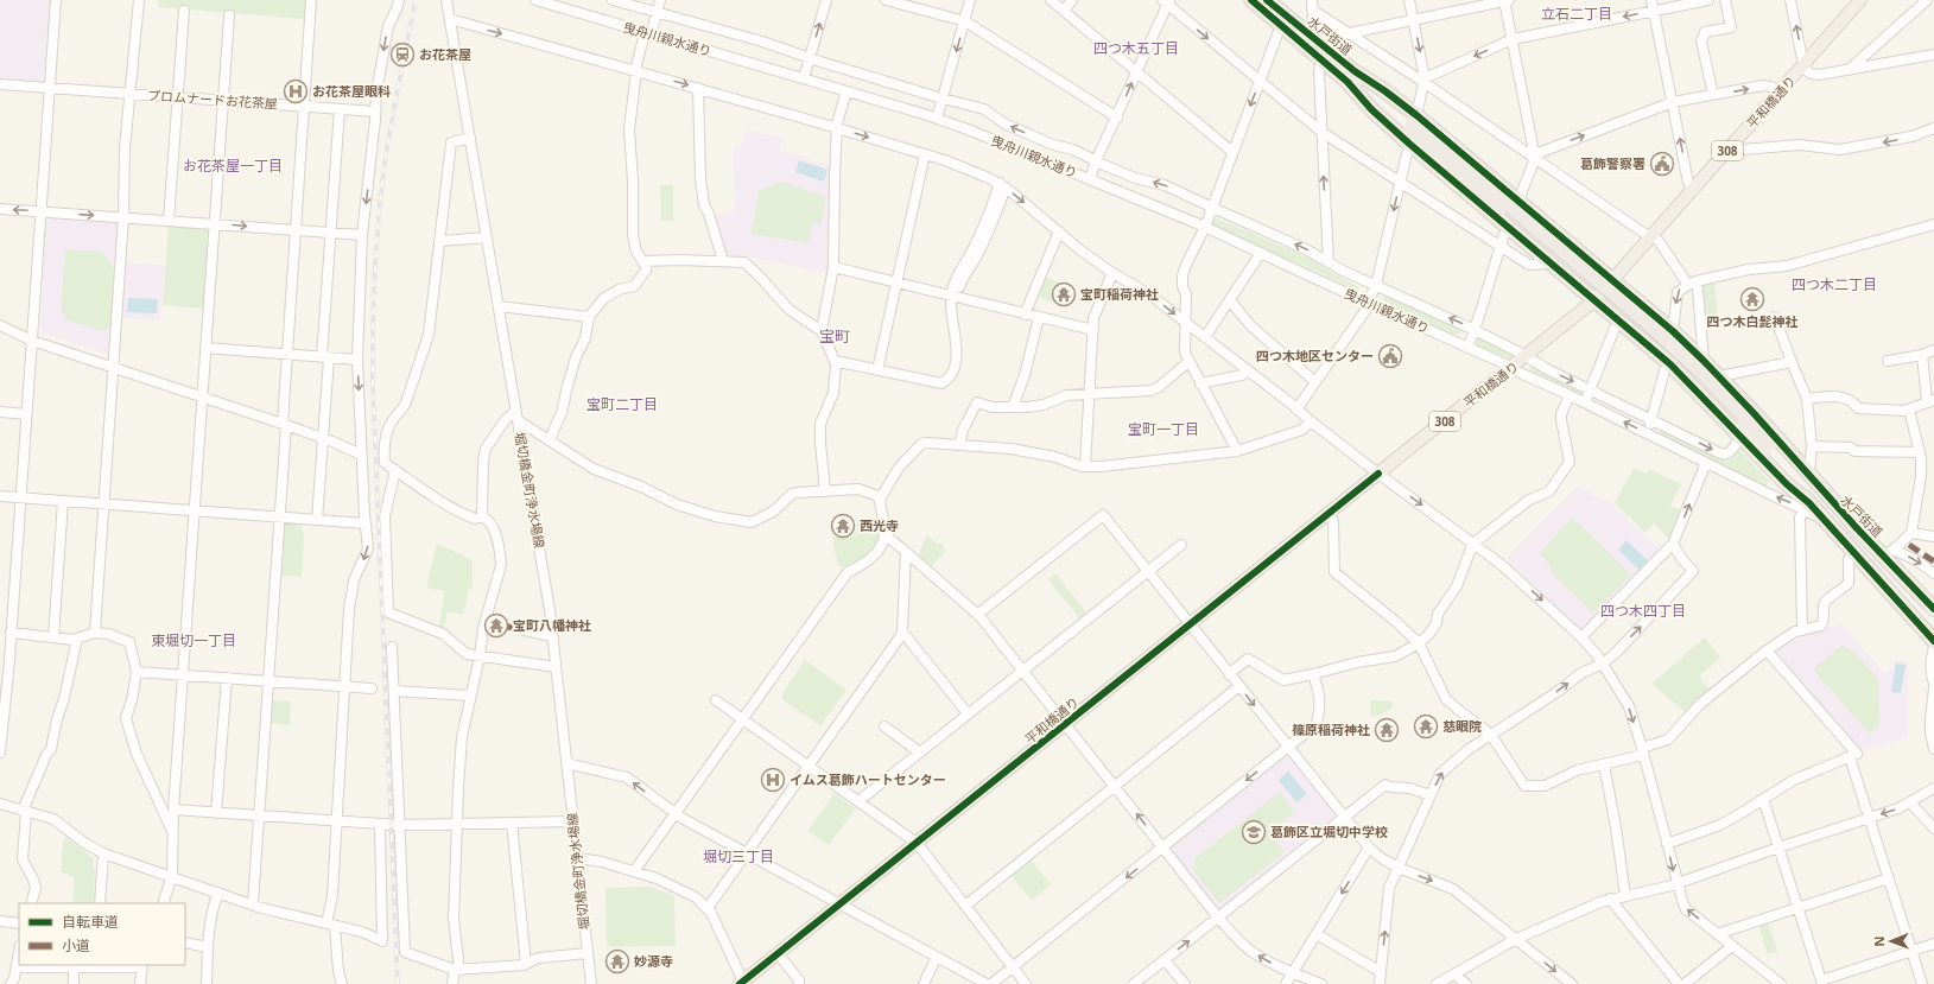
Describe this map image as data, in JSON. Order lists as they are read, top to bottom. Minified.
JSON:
{"streets":{"highway":["水戸街道"],"main road":["平和橋通り","308"],"street":["曳舟川親水通り","プロムナードお花茶屋","堀切橋金町浄水場線"]},"crossings":[["水戸街道","曳舟川親水通り"],["曳舟川親水通り","平和橋通り"]],"districts":["立石二丁目","四つ木五丁目","お花茶屋一丁目","四つ木二丁目","宝町","宝町二丁目","宝町一丁目","四つ木四丁目","東堀切一丁目","堀切三丁目"],"places":{"station":["お花茶屋"],"hospital":["お花茶屋眼科","イムス葛飾ハートセンター"],"public building":["葛飾警察署","四つ木地区センター"],"temple":["宝町稲荷神社","四つ木白髭神社","西光寺","宝町八幡神社","慈眼院","篠原稲荷神社","妙源寺"],"school or university":["葛飾区立堀切中学校"]},"legend":["自転車道","小道"],"north":"left"}
